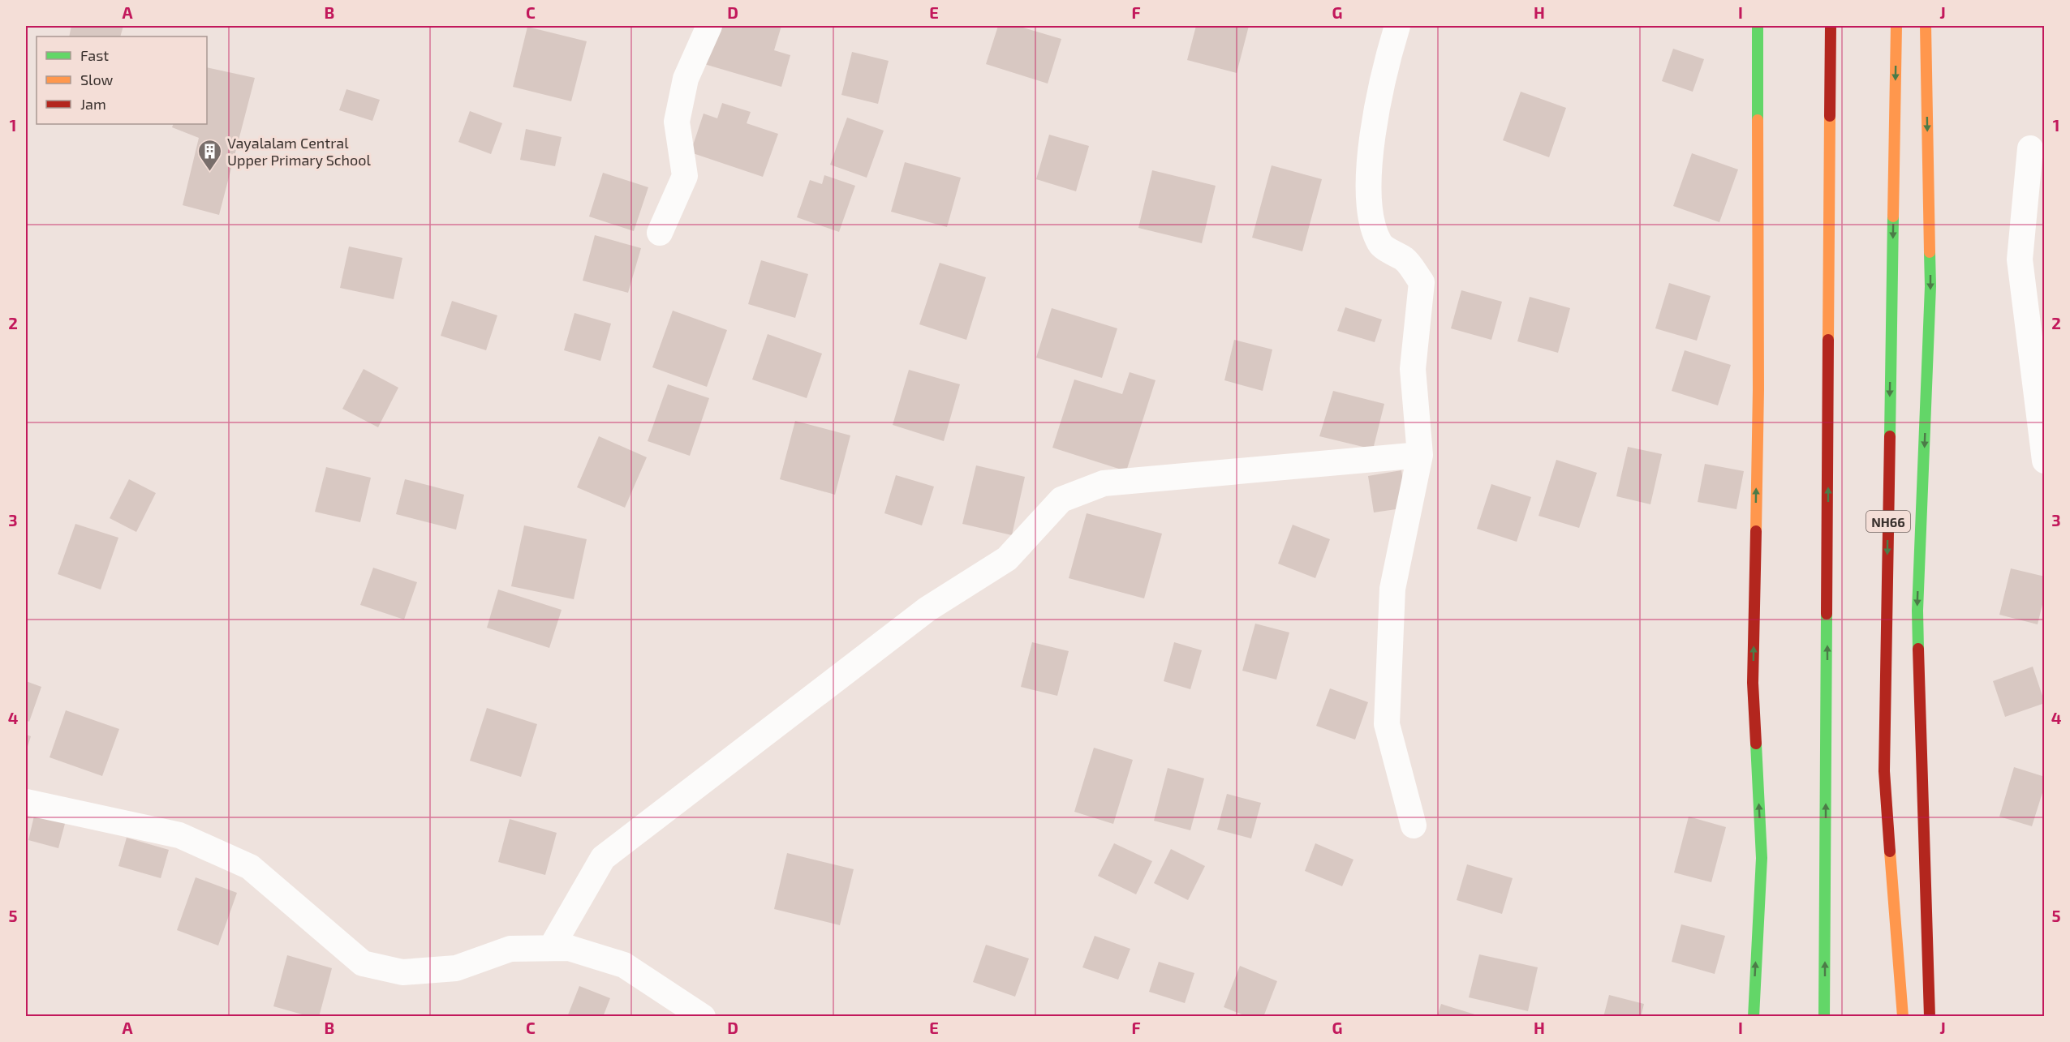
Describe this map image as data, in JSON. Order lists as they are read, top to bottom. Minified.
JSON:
{"streets":{"main road":["NH66"]},"places":{"building":["Vayalalam Central Upper Primary School"]},"legend":["Fast","Slow","Jam"],"grid":{"columns":["A","B","C","D","E","F","G","H","I","J"],"rows":["1","2","3","4","5"]}}
